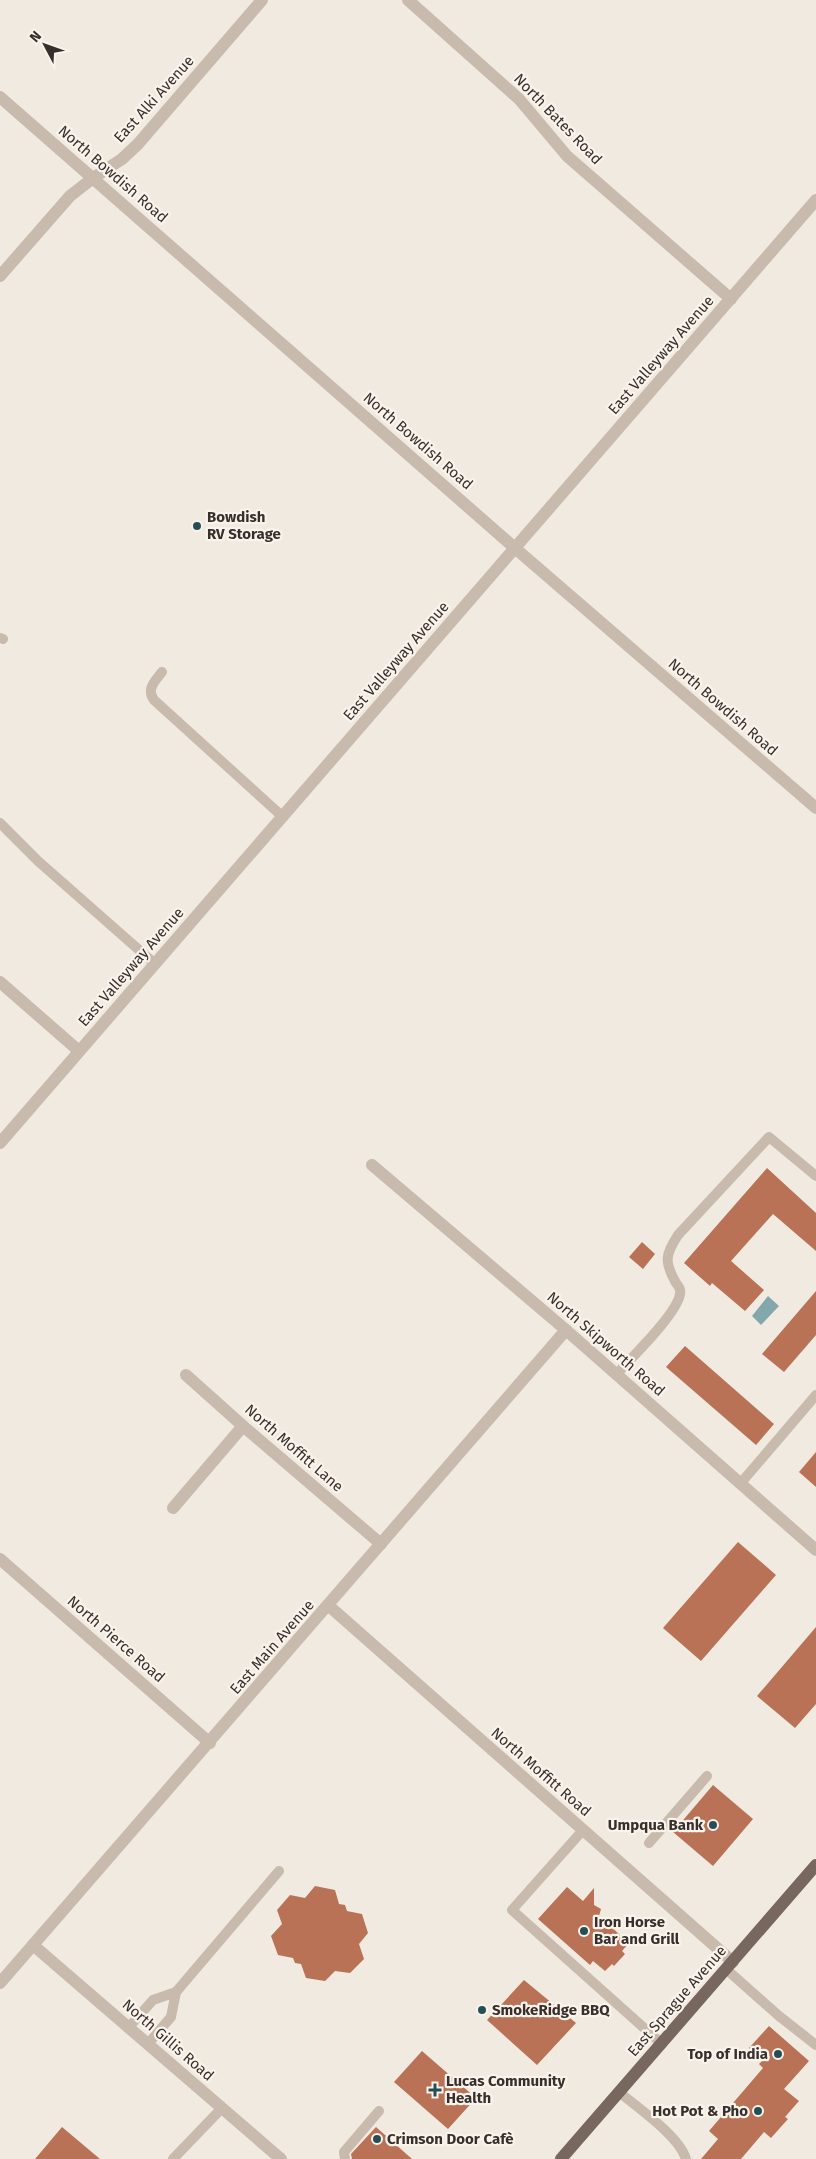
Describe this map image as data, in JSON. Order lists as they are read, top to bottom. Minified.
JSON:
{"streets":{"main road":["East Sprague Avenue"],"street":["East Alki Avenue","North Bates Road","North Bowdish Road","East Valleyway Avenue","North Skipworth Road","North Moffitt Lane","North Pierce Road","East Main Avenue","North Moffitt Road","North Gillis Road"]},"crossings":[["East Alki Avenue","North Bowdish Road"],["North Bates Road","East Valleyway Avenue"],["North Bowdish Road","East Valleyway Avenue"],["North Skipworth Road","East Main Avenue"],["North Moffitt Lane","East Main Avenue"],["North Pierce Road","East Main Avenue"],["East Main Avenue","North Moffitt Road"],["East Main Avenue","North Gillis Road"],["North Moffitt Road","East Sprague Avenue"]],"places":{"other":["Bowdish RV Storage","Umpqua Bank","Iron Horse Bar and Grill","SmokeRidge BBQ","Top of India","Hot Pot & Pho","Crimson Door Cafè"],"health":["Lucas Community Health"]},"north":"top left"}
